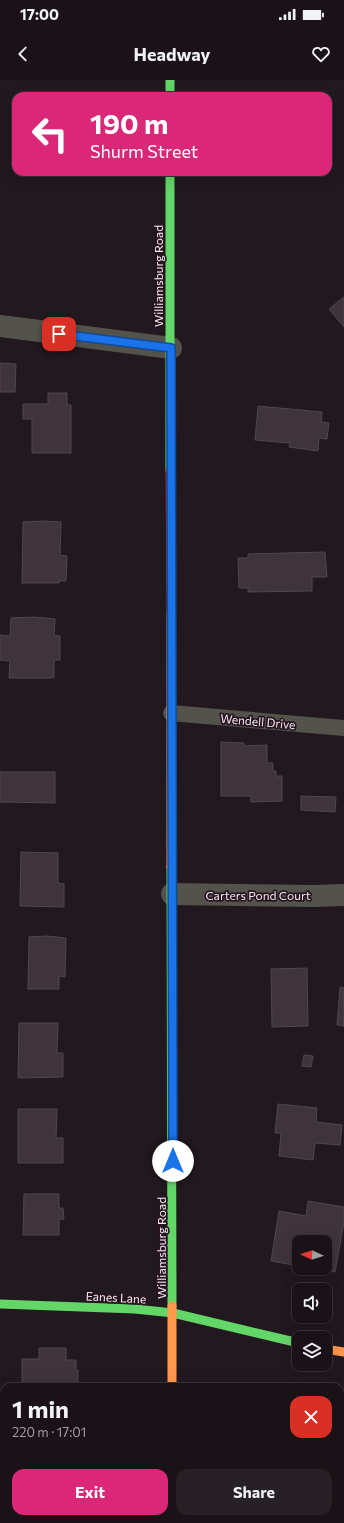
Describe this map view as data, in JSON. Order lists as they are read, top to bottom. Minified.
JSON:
{"streets":{"main road":["Williamsburg Road","Eanes Lane"],"street":["Carters Pond Court"],"lane":["Wendell Drive"]},"crossings":[["Williamsburg Road","Wendell Drive"],["Williamsburg Road","Carters Pond Court"],["Williamsburg Road","Eanes Lane"]],"north":"left","page":{"status":"17:00","header":"Headway","turn":["190 m","Shurm Street"],"heading":["1 min","220 m · 17:01"],"buttons":["Exit","Share"]}}
